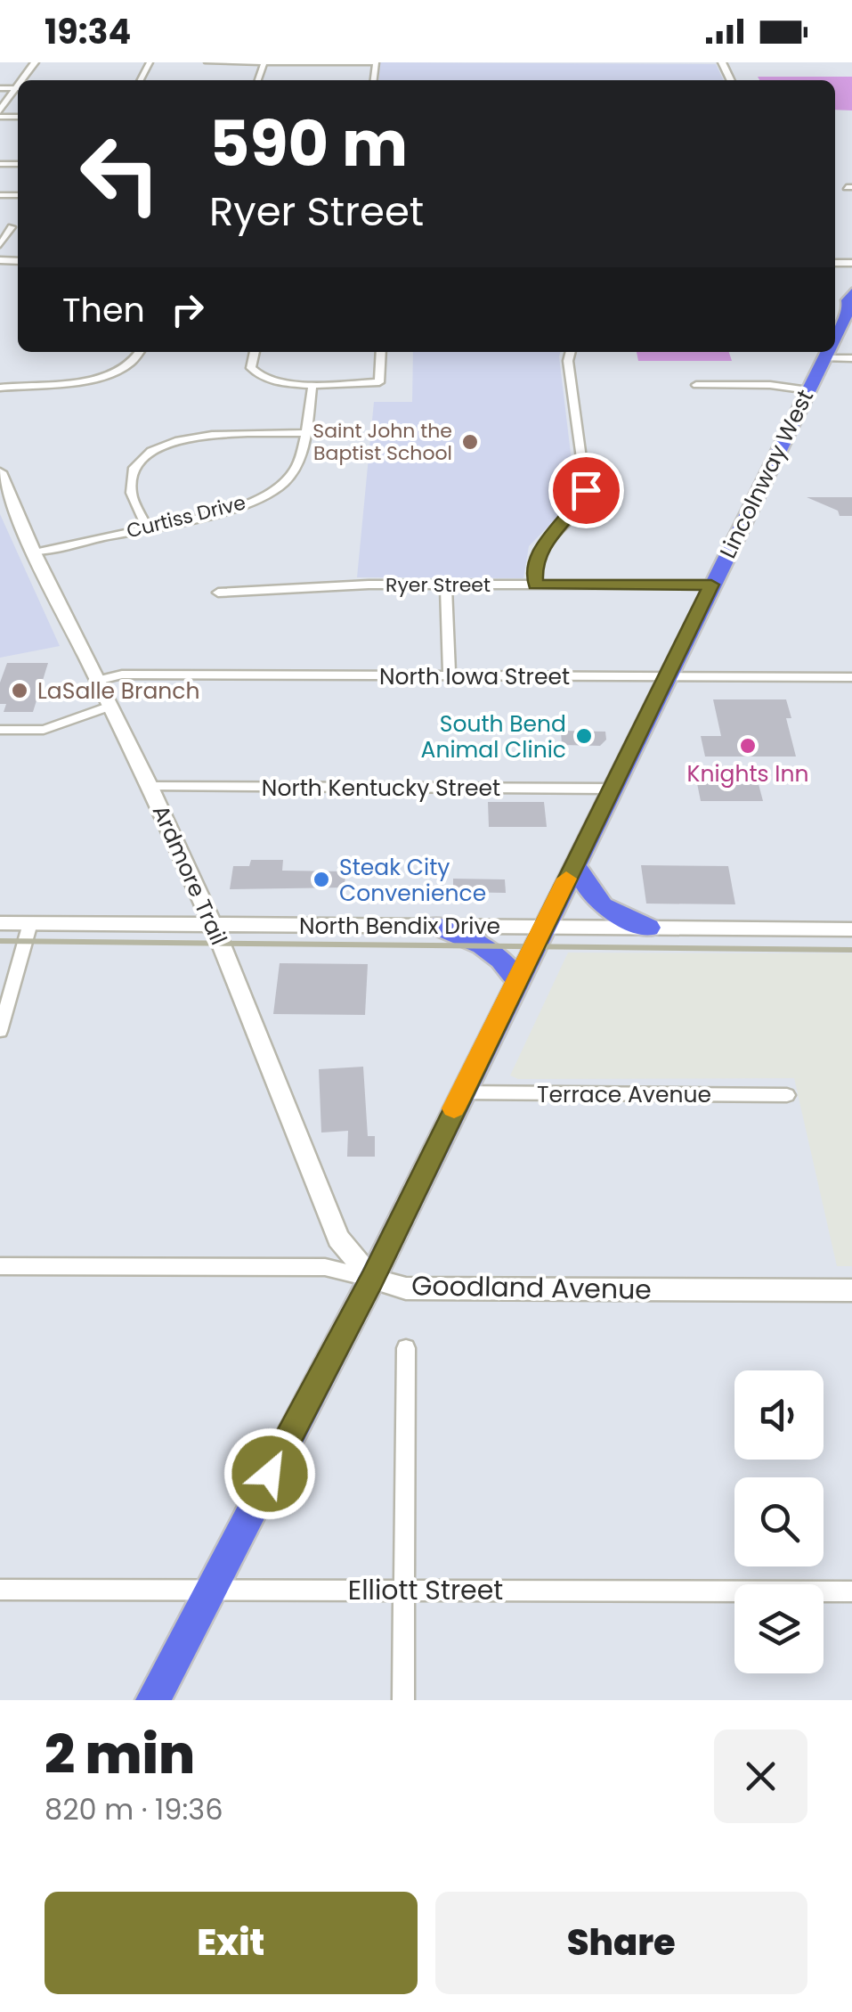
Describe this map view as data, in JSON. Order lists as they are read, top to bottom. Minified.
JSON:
{"streets":{"main road":["Lincolnway West"],"street":["Curtiss Drive","Ryer Street","North Iowa Street","North Kentucky Street","Ardmore Trail","North Bendix Drive","Terrace Avenue","Goodland Avenue","Elliott Street"]},"crossings":[["Lincolnway West","Ryer Street"],["Lincolnway West","North Iowa Street"],["Lincolnway West","North Kentucky Street"],["Lincolnway West","Ardmore Trail"],["Lincolnway West","North Bendix Drive"],["Lincolnway West","Terrace Avenue"],["Lincolnway West","Goodland Avenue"],["Lincolnway West","Elliott Street"],["Curtiss Drive","Ardmore Trail"],["North Iowa Street","Ardmore Trail"],["North Kentucky Street","Ardmore Trail"],["Ardmore Trail","North Bendix Drive"],["Ardmore Trail","Goodland Avenue"]],"places":["Saint John the Baptist School","LaSalle Branch","South Bend Animal Clinic","Knights Inn","Steak City Convenience"],"page":{"status":"19:34","turn":["590 m","Ryer Street"],"then":"Then","heading":["2 min","820 m · 19:36"],"buttons":["Exit","Share"]}}
